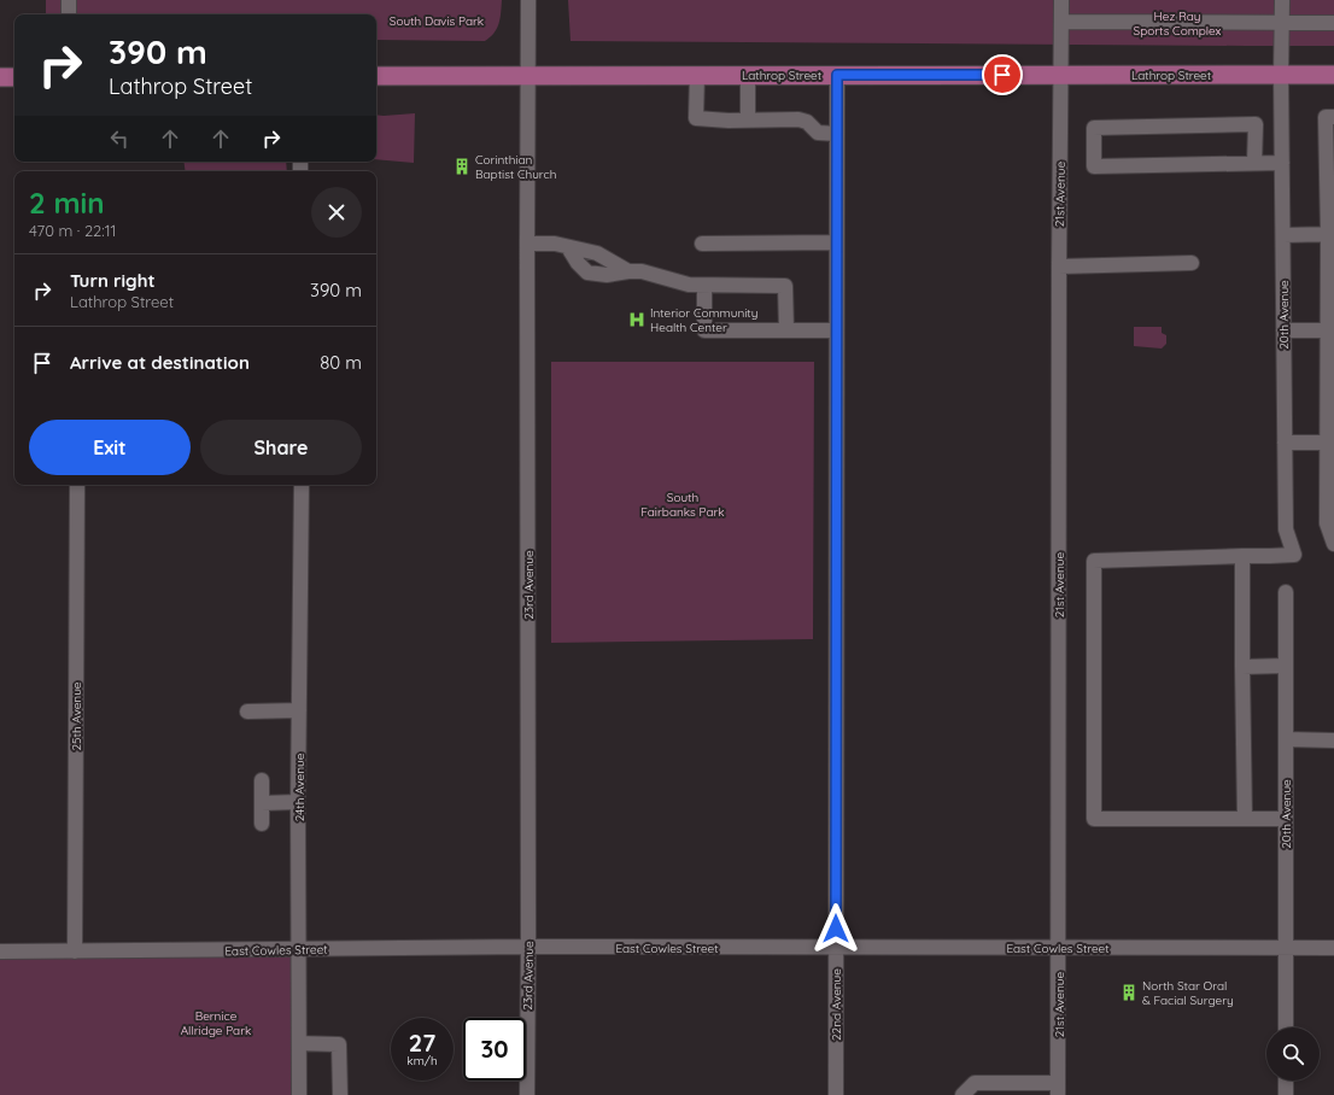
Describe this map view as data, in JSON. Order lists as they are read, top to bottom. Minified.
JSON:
{"streets":{"main road":["Lathrop Street"],"street":["21st Avenue","20th Avenue","23rd Avenue","25th Avenue","24th Avenue","East Cowles Street","22nd Avenue"]},"crossings":[["Lathrop Street","21st Avenue"],["Lathrop Street","20th Avenue"],["Lathrop Street","23rd Avenue"],["Lathrop Street","22nd Avenue"],["21st Avenue","East Cowles Street"],["20th Avenue","East Cowles Street"],["23rd Avenue","East Cowles Street"],["25th Avenue","East Cowles Street"],["24th Avenue","East Cowles Street"],["East Cowles Street","22nd Avenue"]],"parks":["Hez Ray Sports Complex","South Davis Park","South Fairbanks Park","Bernice Allridge Park"],"places":{"building":["Corinthian Baptist Church","North Star Oral & Facial Surgery"],"hospital":["Interior Community Health Center"]},"page":{"turn":["390 m","Lathrop Street"],"heading":["2 min","470 m · 22:11"],"list":[{"name":"Turn right","note":"Lathrop Street","value":"390 m"},{"name":"Arrive at destination","value":"80 m"}],"buttons":["Exit","Share"],"speed":"27 km/h","limit":"30"}}
